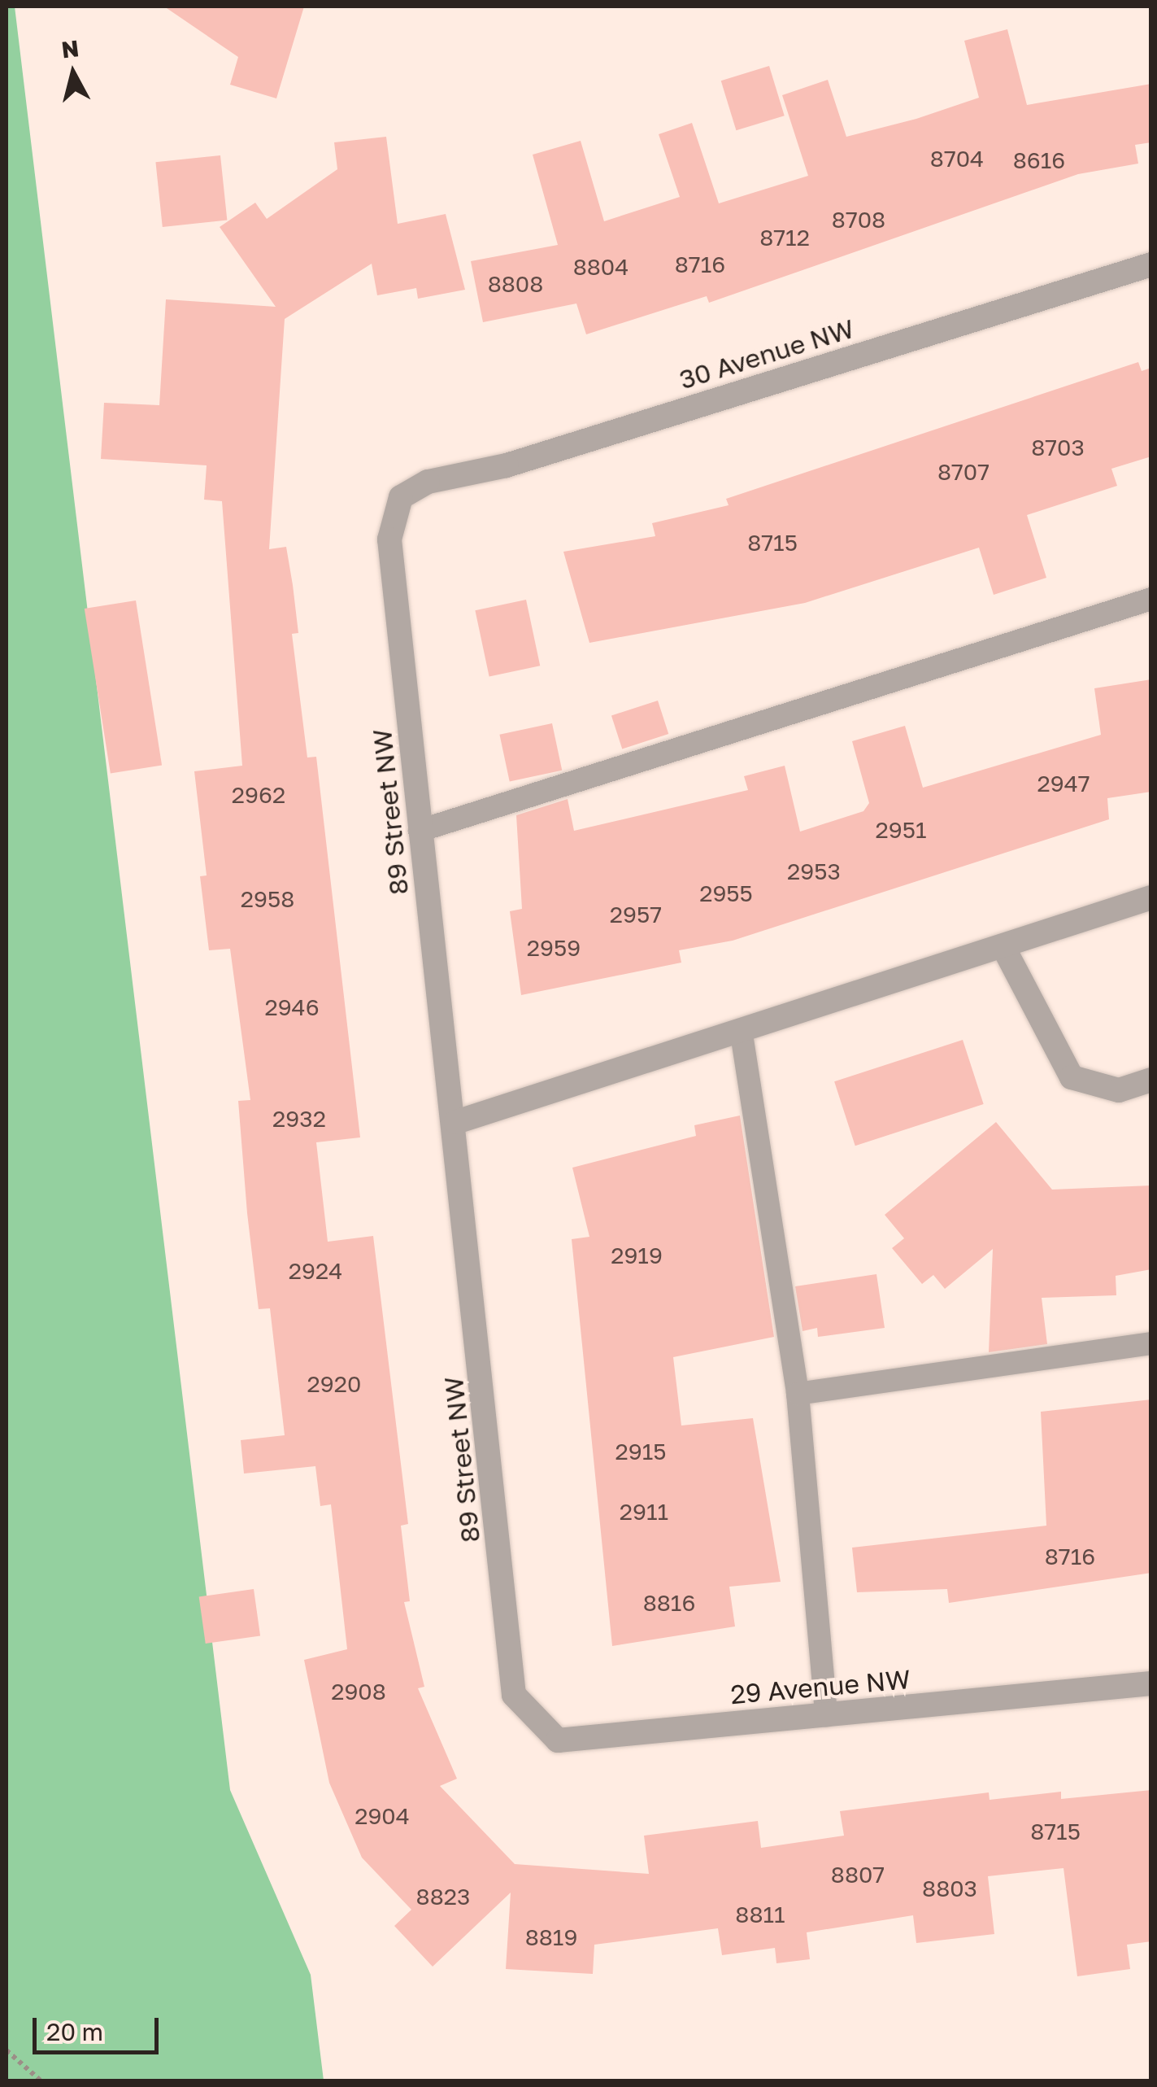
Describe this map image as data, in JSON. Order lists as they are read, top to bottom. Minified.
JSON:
{"streets":{"street":["30 Avenue NW","89 Street NW","29 Avenue NW"]},"crossings":[["30 Avenue NW","89 Street NW"],["89 Street NW","29 Avenue NW"]],"house_numbers":["8704","8616","8708","8712","8716","8804","8808","8703","8707","8715","2947","2962","2951","2953","2955","2958","2957","2959","2946","2932","2919","2924","2920","2915","2911","8716","8816","2908","2904","8715","8807","8803","8823","8811","8819"],"scale_bar":"20 m","north":"top"}
